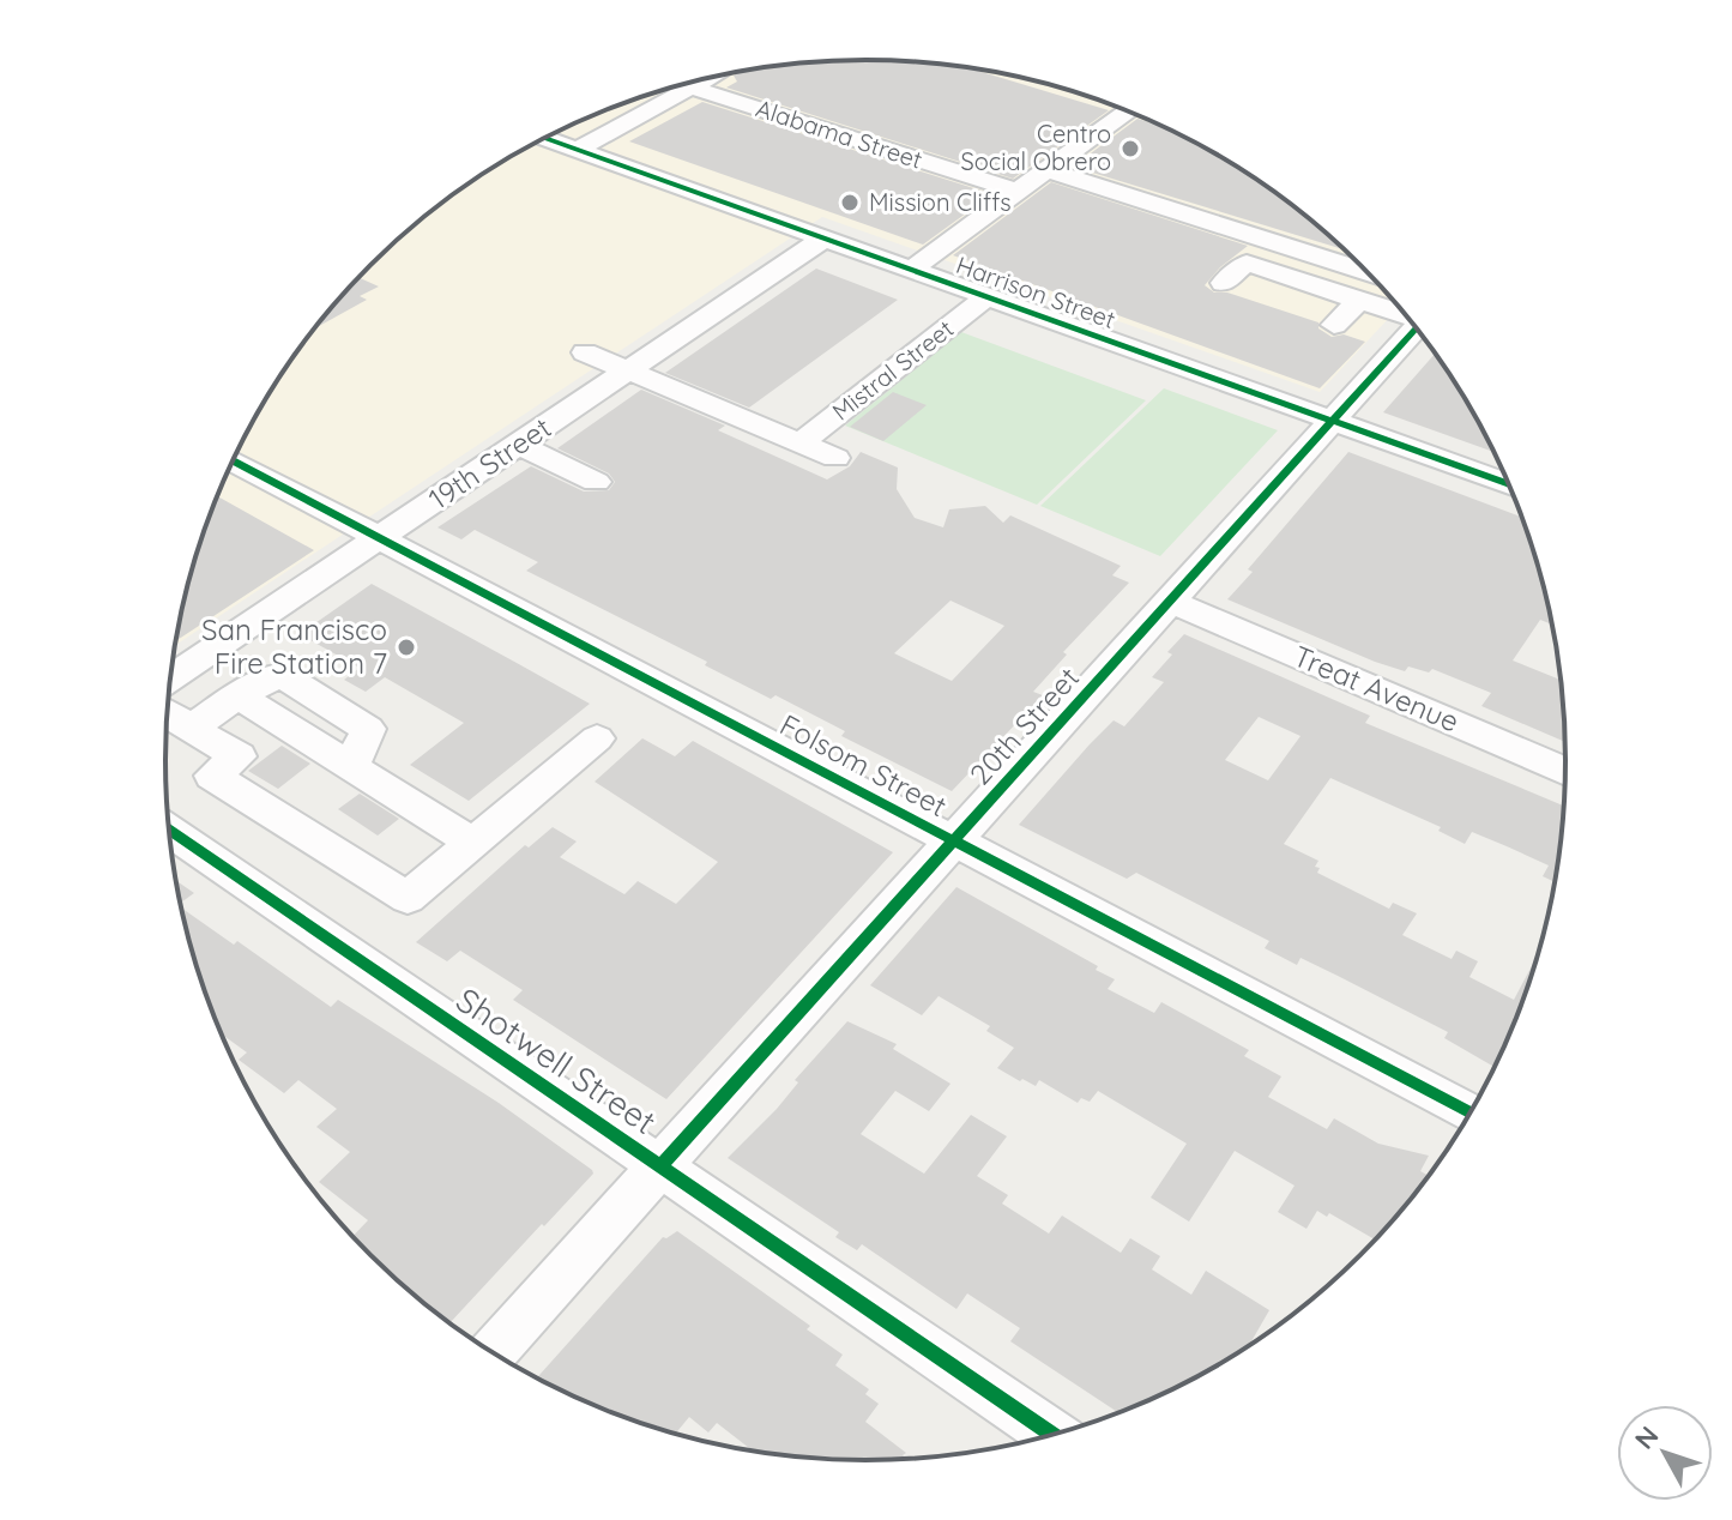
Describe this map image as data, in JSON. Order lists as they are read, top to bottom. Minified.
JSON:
{"streets":{"street":["Alabama Street","Harrison Street","Mistral Street","19th Street","Treat Avenue","20th Street","Folsom Street","Shotwell Street"]},"crossings":[["Harrison Street","Mistral Street"],["Harrison Street","19th Street"],["Harrison Street","20th Street"],["19th Street","Folsom Street"],["Treat Avenue","20th Street"],["20th Street","Folsom Street"],["20th Street","Shotwell Street"]],"places":["Centro Social Obrero","Mission Cliffs","San Francisco Fire Station 7"],"north":"top left"}
